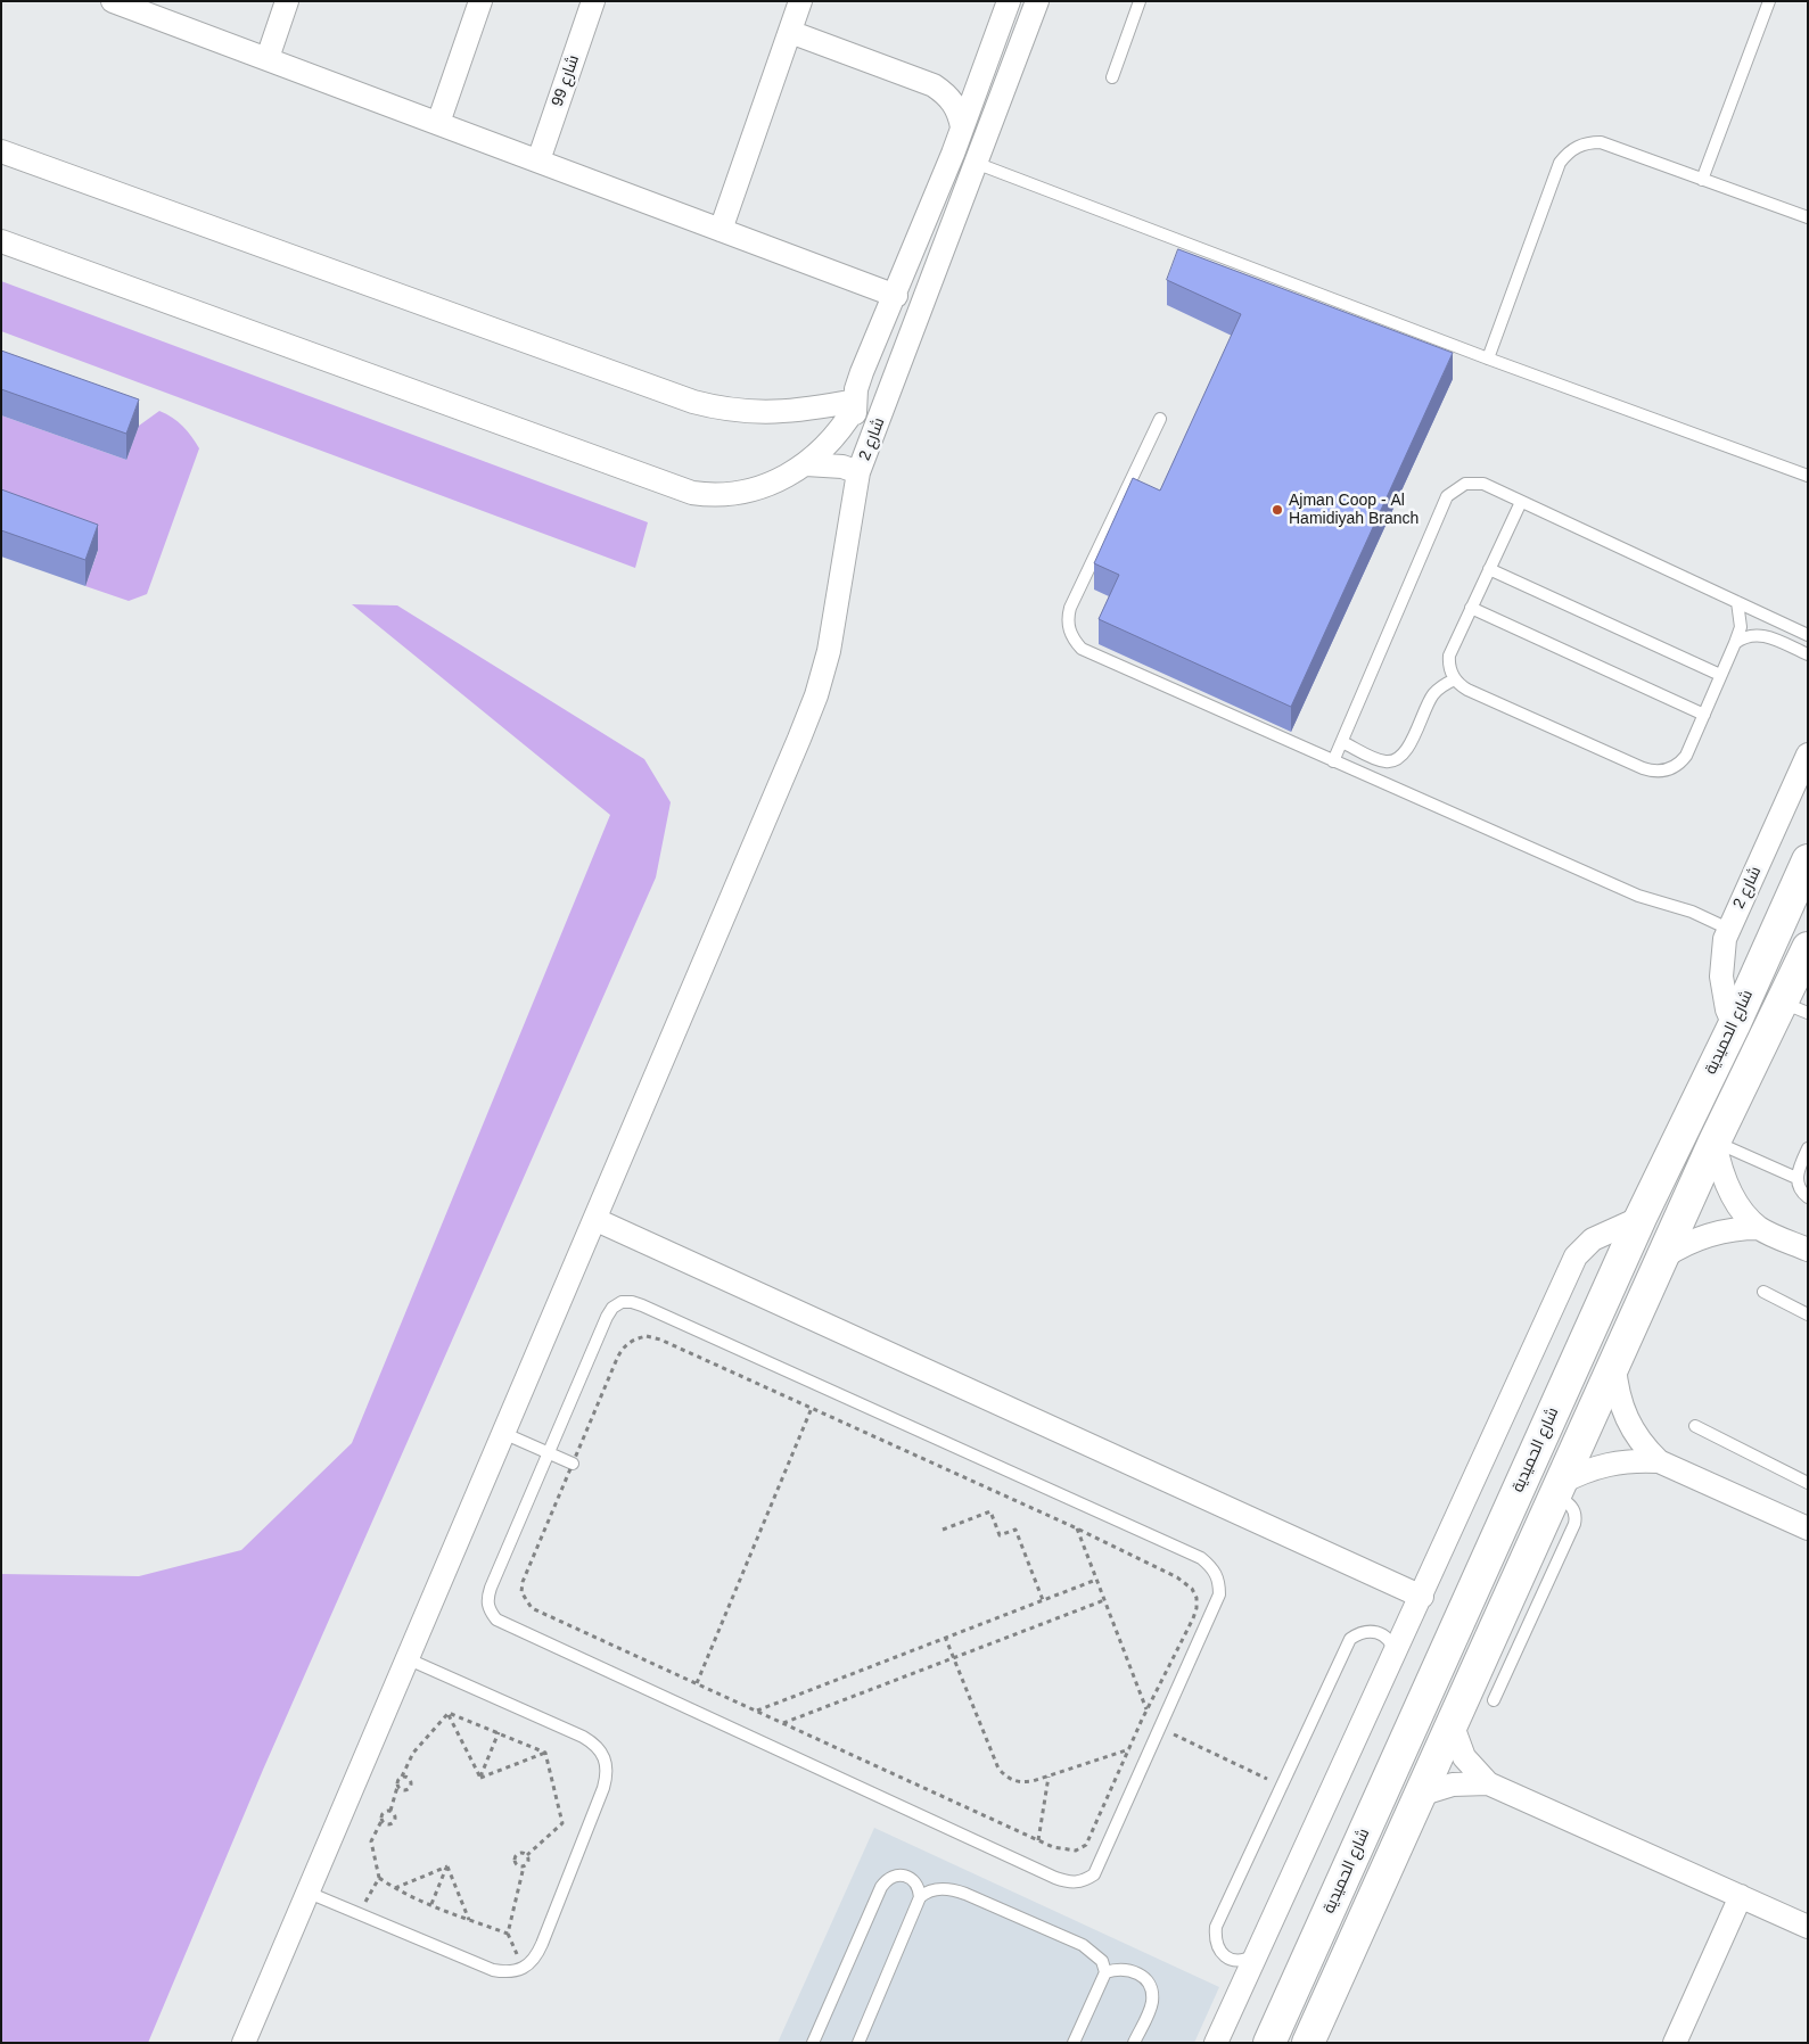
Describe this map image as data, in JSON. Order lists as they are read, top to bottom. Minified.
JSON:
{"streets":{"street":["شارع 99","شارع 2","شارع الحميدية"]},"crossings":[["شارع 2","شارع الحميدية"]],"places":["Ajman Coop - Al Hamidiyah Branch"]}
